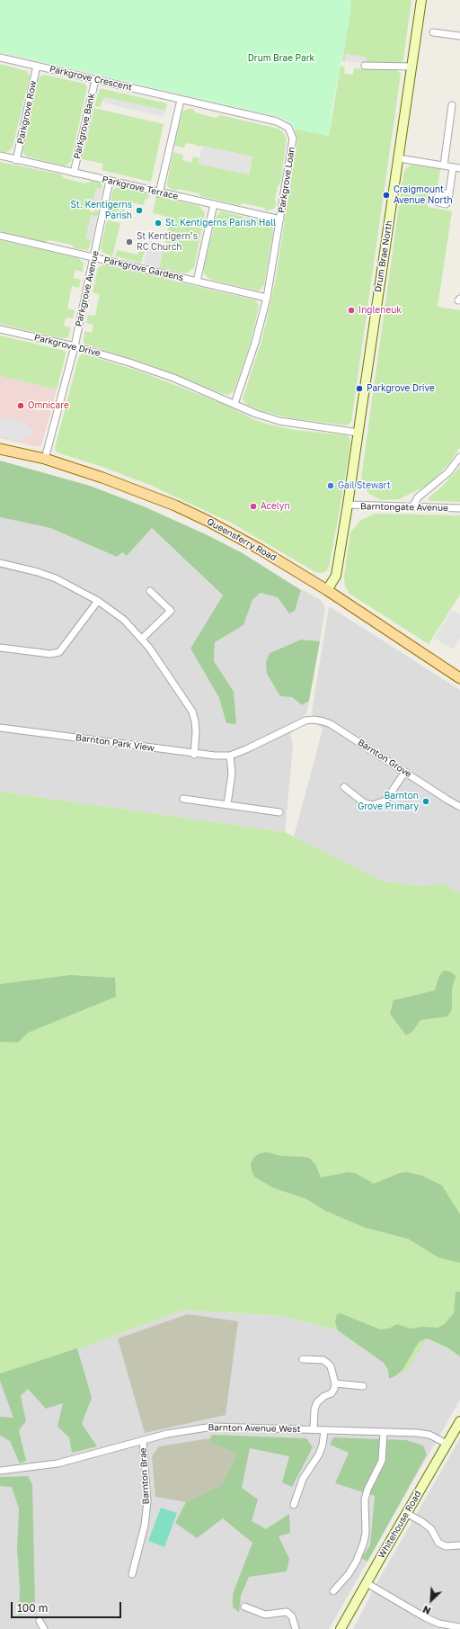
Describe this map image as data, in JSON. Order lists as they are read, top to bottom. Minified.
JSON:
{"streets":{"main road":["Drum Brae North","Queensferry Road","Whitehouse Road"],"street":["Parkgrove Crescent","Parkgrove Row","Parkgrove Bank","Parkgrove Loan","Parkgrove Terrace","Parkgrove Gardens","Parkgrove Avenue","Parkgrove Drive","Barntongate Avenue","Barnton Park View","Barnton Grove","Barnton Avenue West","Barnton Brae"]},"crossings":[["Parkgrove Crescent","Parkgrove Row"],["Parkgrove Crescent","Parkgrove Bank"],["Parkgrove Crescent","Parkgrove Loan"],["Parkgrove Row","Parkgrove Terrace"],["Parkgrove Bank","Parkgrove Terrace"],["Parkgrove Loan","Parkgrove Terrace"],["Parkgrove Loan","Parkgrove Gardens"],["Parkgrove Loan","Parkgrove Drive"],["Parkgrove Terrace","Parkgrove Avenue"],["Drum Brae North","Parkgrove Drive"],["Drum Brae North","Barntongate Avenue"],["Drum Brae North","Queensferry Road"],["Parkgrove Gardens","Parkgrove Avenue"],["Parkgrove Avenue","Parkgrove Drive"],["Parkgrove Avenue","Queensferry Road"],["Barnton Park View","Barnton Grove"],["Barnton Avenue West","Barnton Brae"],["Barnton Avenue West","Whitehouse Road"]],"parks":["Drum Brae Park"],"places":["Craigmount Avenue North","St. Kentigerns Parish","St. Kentigerns Parish Hall","St Kentigern’s RC Church","Ingleneuk","Parkgrove Drive","Omnicare","Gail Stewart","Acelyn","Barnton Grove Primary"],"scale_bar":"100 m","north":"bottom left"}
